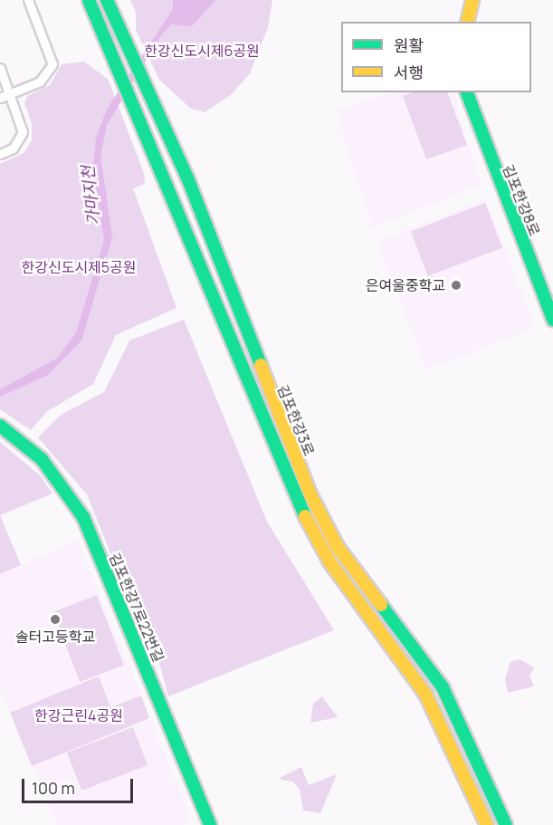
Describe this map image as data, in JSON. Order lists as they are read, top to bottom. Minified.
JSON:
{"streets":{"street":["김포한강8로","김포한강3로","김포한강7로22번길"]},"water":["가마지천"],"parks":["한강신도시제6공원","한강신도시제5공원","한강근린4공원"],"places":["은여울중학교","솔터고등학교"],"legend":["원활","서행"],"scale_bar":"100 m"}
